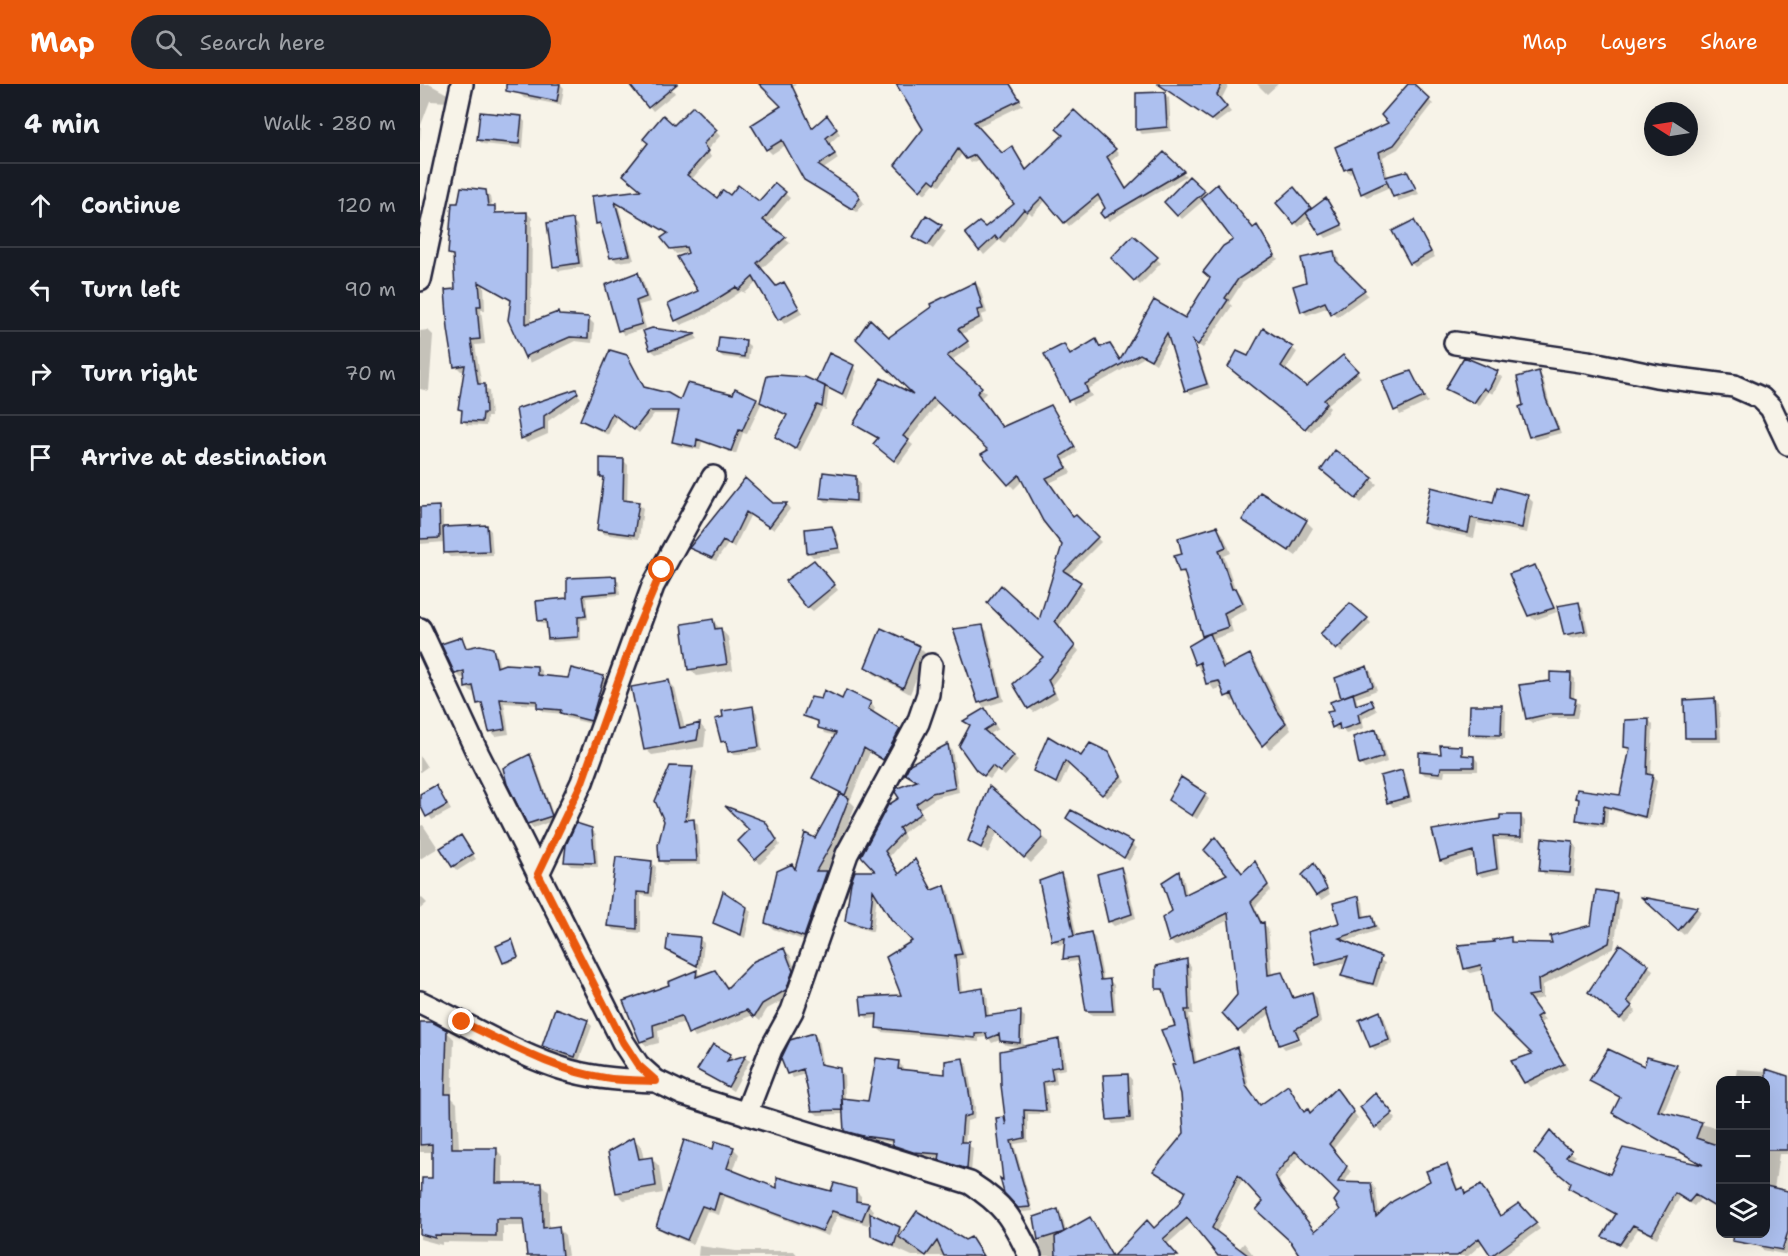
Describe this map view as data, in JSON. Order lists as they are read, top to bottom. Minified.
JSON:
{"north":"left","page":{"header":"Map","search":"Search here","nav":["Map","Layers","Share"],"heading":["4 min","Walk · 280 m"],"list":[["Continue","120 m"],["Turn left","90 m"],["Turn right","70 m"],"Arrive at destination"],"map_buttons":["+","−"]}}
